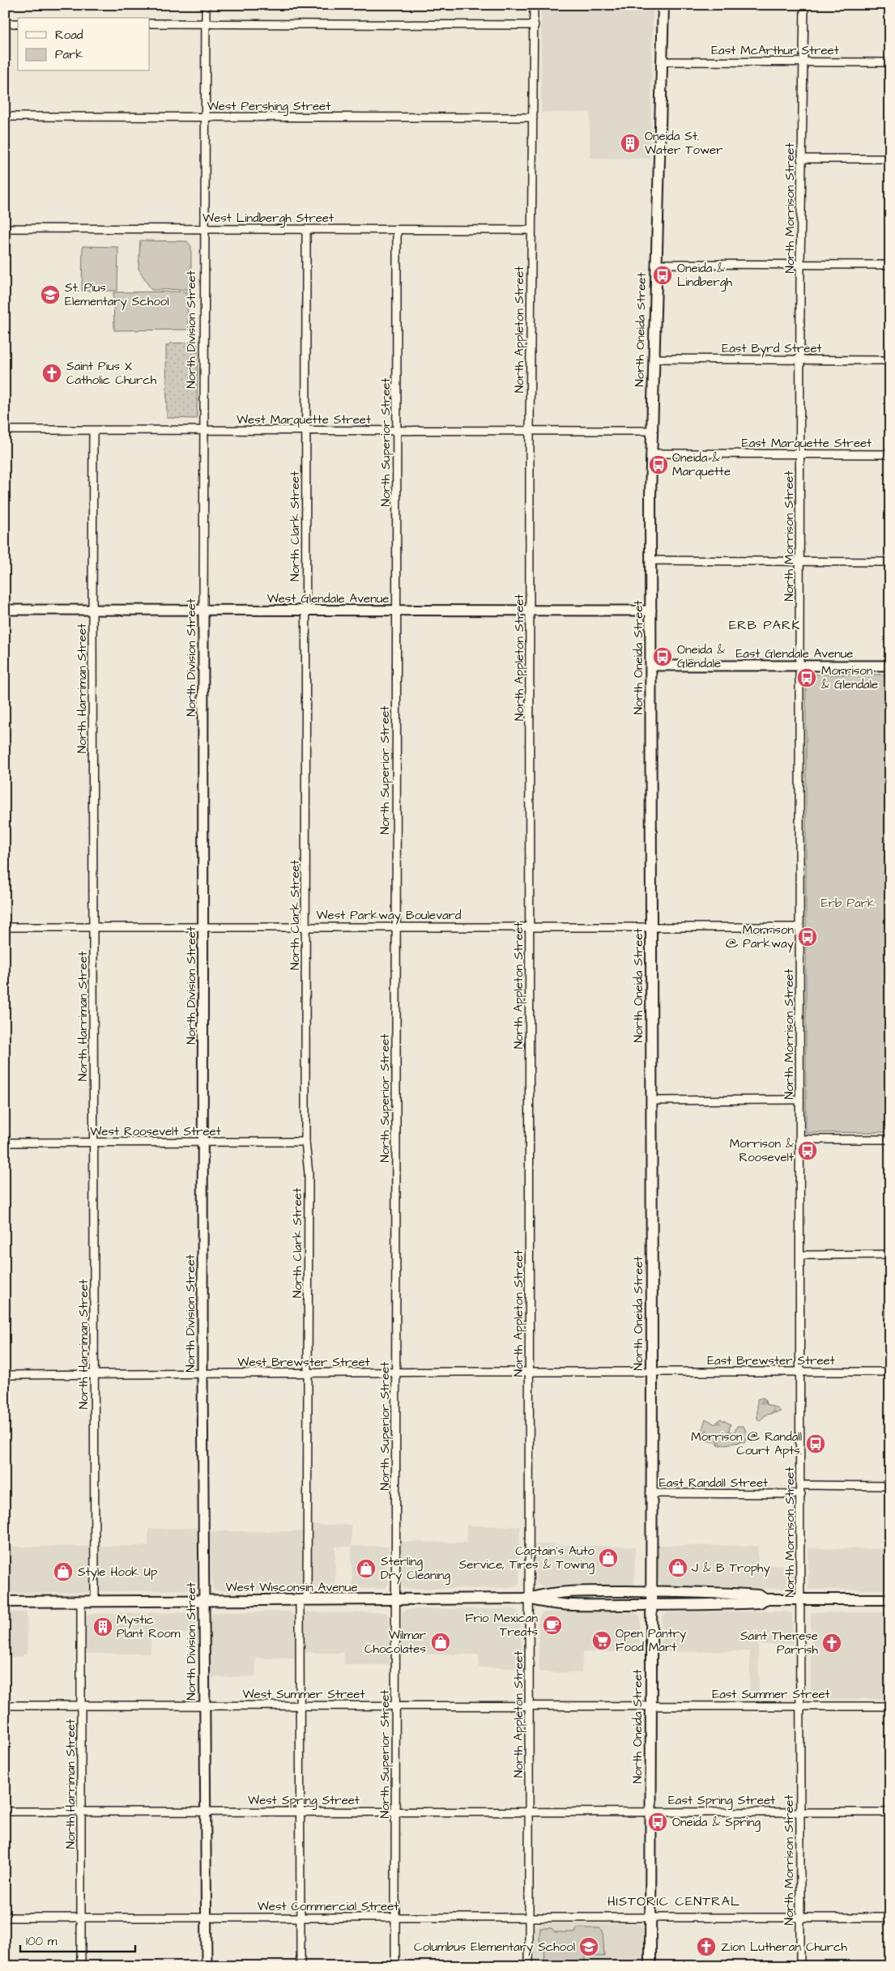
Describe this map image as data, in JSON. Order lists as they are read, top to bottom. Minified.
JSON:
{"streets":{"main road":["North Oneida Street","West Wisconsin Avenue"],"street":["East McArthur Street","West Pershing Street","North Morrison Street","West Lindbergh Street","North Division Street","North Appleton Street","East Byrd Street","West Marquette Street","North Superior Street","East Marquette Street","North Clark Street","West Glendale Avenue","East Glendale Avenue","North Harriman Street","West Parkway Boulevard","West Roosevelt Street","East Brewster Street","West Brewster Street","East Randall Street","West Summer Street","East Summer Street","West Spring Street","East Spring Street","West Commercial Street"]},"crossings":[["East McArthur Street","North Morrison Street"],["East McArthur Street","North Oneida Street"],["West Pershing Street","North Division Street"],["West Pershing Street","North Appleton Street"],["North Morrison Street","East Byrd Street"],["North Morrison Street","East Marquette Street"],["North Morrison Street","East Glendale Avenue"],["North Morrison Street","West Parkway Boulevard"],["North Morrison Street","East Brewster Street"],["North Morrison Street","East Randall Street"],["North Morrison Street","East Summer Street"],["North Morrison Street","East Spring Street"],["North Morrison Street","West Commercial Street"],["West Lindbergh Street","North Division Street"],["West Lindbergh Street","North Appleton Street"],["West Lindbergh Street","North Superior Street"],["West Lindbergh Street","North Clark Street"],["North Division Street","West Marquette Street"],["North Division Street","West Glendale Avenue"],["North Division Street","West Parkway Boulevard"],["North Division Street","West Roosevelt Street"],["North Division Street","West Brewster Street"],["North Division Street","West Wisconsin Avenue"],["North Division Street","West Summer Street"],["North Division Street","West Spring Street"],["North Division Street","West Commercial Street"],["North Appleton Street","West Marquette Street"],["North Appleton Street","West Glendale Avenue"],["North Appleton Street","West Parkway Boulevard"],["North Appleton Street","West Brewster Street"],["North Appleton Street","West Wisconsin Avenue"],["North Appleton Street","West Summer Street"],["North Appleton Street","West Spring Street"],["North Appleton Street","West Commercial Street"],["North Oneida Street","East Byrd Street"],["North Oneida Street","West Marquette Street"],["North Oneida Street","East Marquette Street"],["North Oneida Street","West Glendale Avenue"],["North Oneida Street","East Glendale Avenue"],["North Oneida Street","West Parkway Boulevard"],["North Oneida Street","East Brewster Street"],["North Oneida Street","West Brewster Street"],["North Oneida Street","East Randall Street"],["North Oneida Street","West Wisconsin Avenue"],["North Oneida Street","West Summer Street"],["North Oneida Street","East Summer Street"],["North Oneida Street","West Spring Street"],["North Oneida Street","East Spring Street"],["North Oneida Street","West Commercial Street"],["West Marquette Street","North Superior Street"],["West Marquette Street","North Clark Street"],["West Marquette Street","North Harriman Street"],["North Superior Street","West Glendale Avenue"],["North Superior Street","West Parkway Boulevard"],["North Superior Street","West Brewster Street"],["North Superior Street","West Wisconsin Avenue"],["North Superior Street","West Summer Street"],["North Superior Street","West Spring Street"],["North Superior Street","West Commercial Street"],["North Clark Street","West Glendale Avenue"],["North Clark Street","West Parkway Boulevard"],["North Clark Street","West Roosevelt Street"],["North Clark Street","West Brewster Street"],["North Clark Street","West Wisconsin Avenue"],["North Clark Street","West Summer Street"],["North Clark Street","West Spring Street"],["North Clark Street","West Commercial Street"],["West Glendale Avenue","North Harriman Street"],["North Harriman Street","West Parkway Boulevard"],["North Harriman Street","West Roosevelt Street"],["North Harriman Street","West Brewster Street"],["North Harriman Street","West Wisconsin Avenue"],["North Harriman Street","West Summer Street"],["North Harriman Street","West Spring Street"],["North Harriman Street","West Commercial Street"],["East Brewster Street","West Brewster Street"],["West Summer Street","East Summer Street"],["West Spring Street","East Spring Street"]],"districts":["ERB PARK","HISTORIC CENTRAL"],"parks":["Erb Park"],"places":{"building":["Oneida St. Water Tower","Mystic Plant Room"],"bus stop":["Oneida & Lindbergh","Oneida & Marquette","Oneida & Glendale","Morrison & Glendale","Morrison @ Parkway","Morrison & Roosevelt","Morrison @ Randall Court Apts.","Oneida & Spring"],"school or university":["St. Pius Elementary School","Columbus Elementary School"],"church":["Saint Pius X Catholic Church","Saint Therese Parrish","Zion Lutheran Church"],"shop":["Captain's Auto Service, Tires & Towing","J & B Trophy","Sterling Dry Cleaning","Style Hook Up","Wilmar Chocolates"],"cafe":["Frio Mexican Treats"],"supermarket":["Open Pantry Food Mart"]},"legend":["Road","Park"],"scale_bar":"100 m"}
